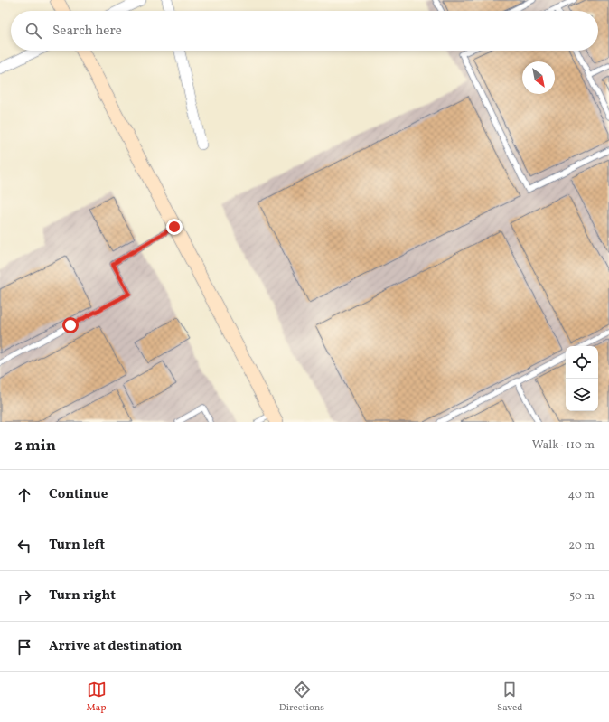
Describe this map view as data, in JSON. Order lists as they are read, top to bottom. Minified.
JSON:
{"north":"bottom right","page":{"search":"Search here","heading":["2 min","Walk · 110 m"],"list":[["Continue","40 m"],["Turn left","20 m"],["Turn right","50 m"],"Arrive at destination"],"nav":["Map","Directions","Saved"]}}
